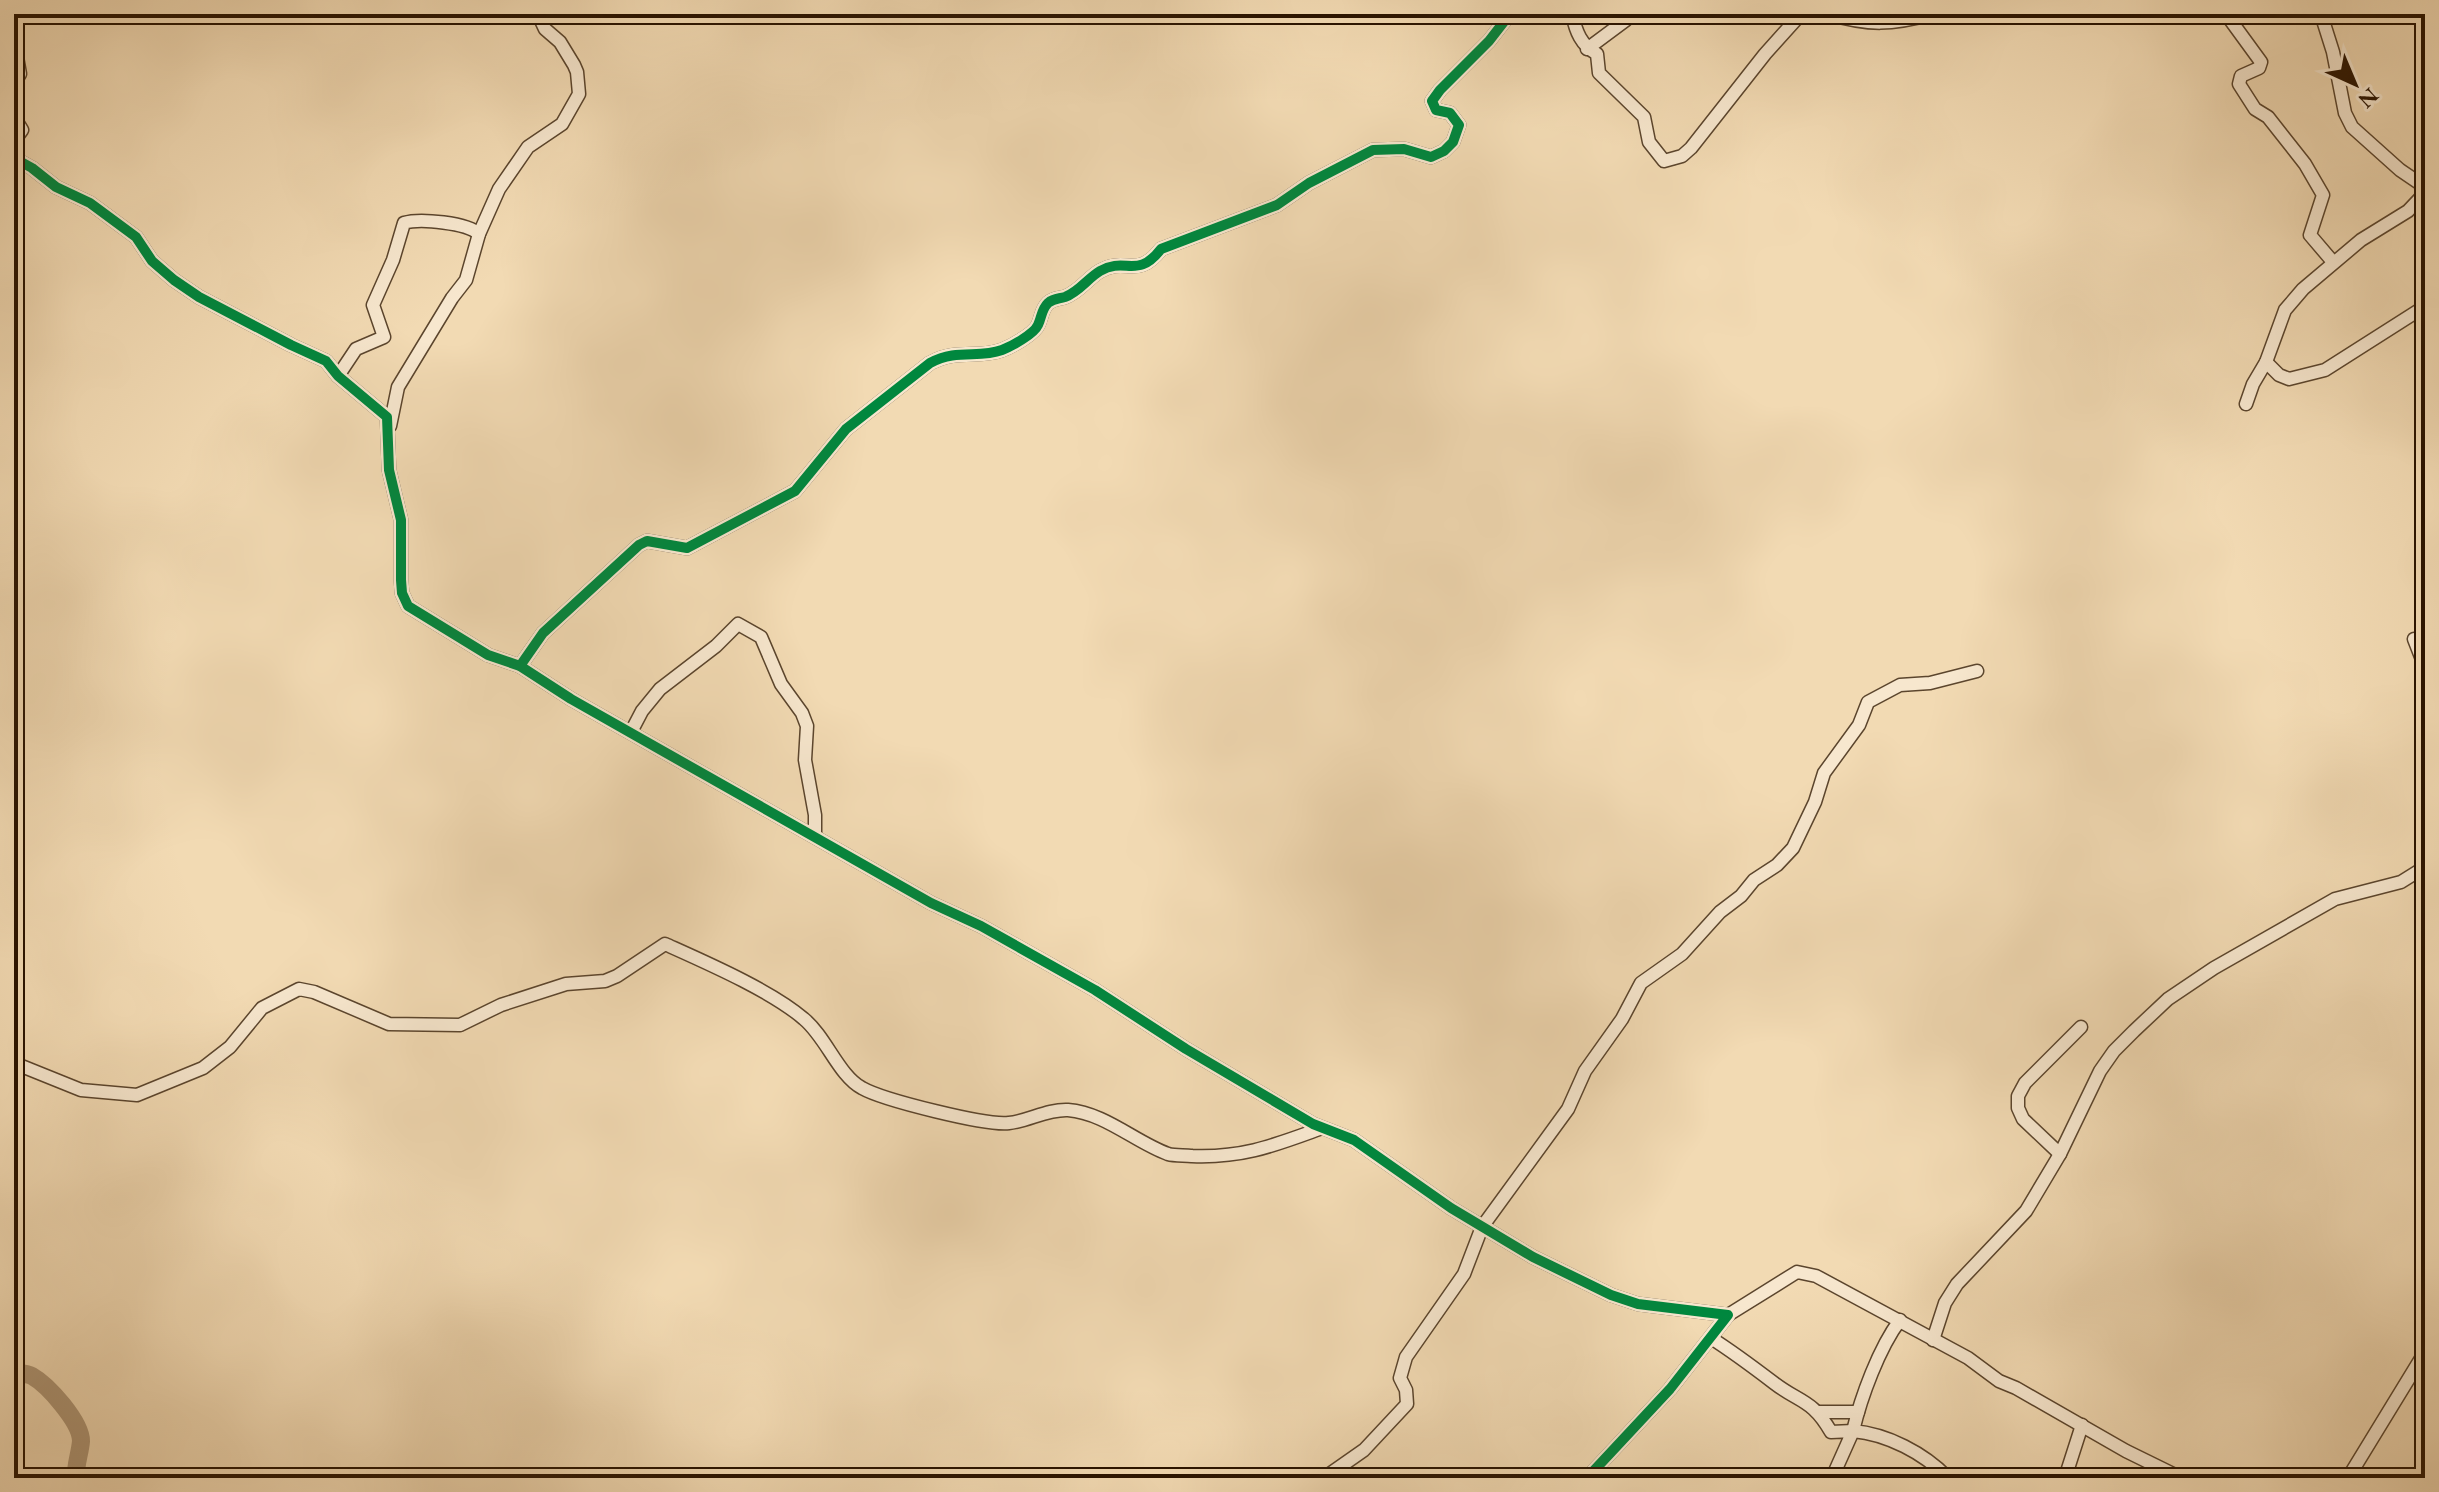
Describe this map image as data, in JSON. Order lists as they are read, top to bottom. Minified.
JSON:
{"north":"bottom right"}
